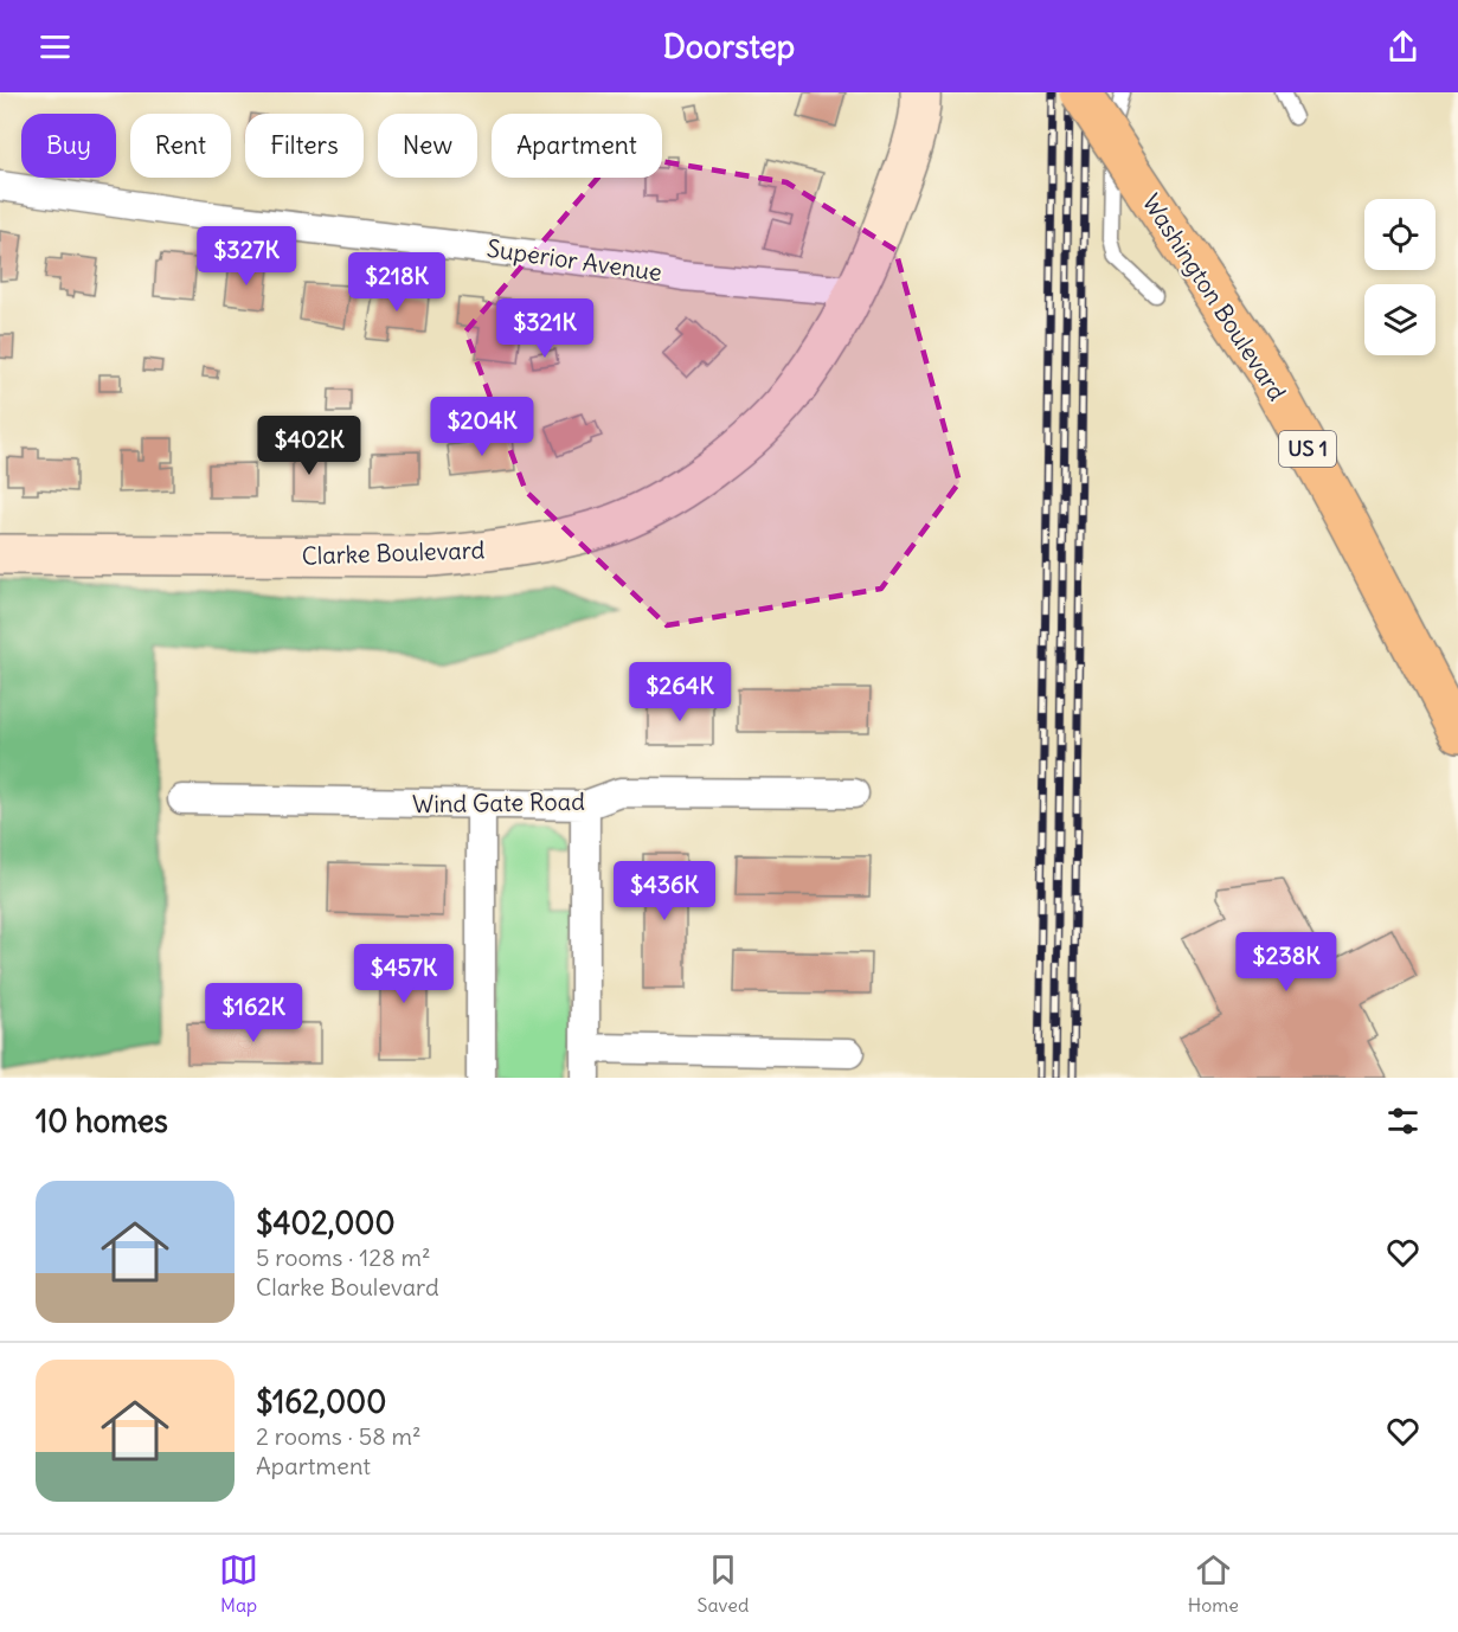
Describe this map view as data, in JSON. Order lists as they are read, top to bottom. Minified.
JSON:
{"streets":{"main road":["Washington Boulevard","US 1"],"street":["Superior Avenue","Clarke Boulevard","Wind Gate Road"]},"crossings":[["Superior Avenue","Clarke Boulevard"]],"page":{"header":"Doorstep","chip":["Buy","Rent","Filters","New","Apartment"],"price":["$327K","$218K","$321K","$204K","$402K","$264K","$436K","$238K","$457K","$162K"],"heading":"10 homes","list":[{"name":"$402,000","note":"5 rooms · 128 m² · Clarke Boulevard"},{"name":"$162,000","note":"2 rooms · 58 m² · Apartment"}],"tabs":["Map","Saved","Home"]}}
